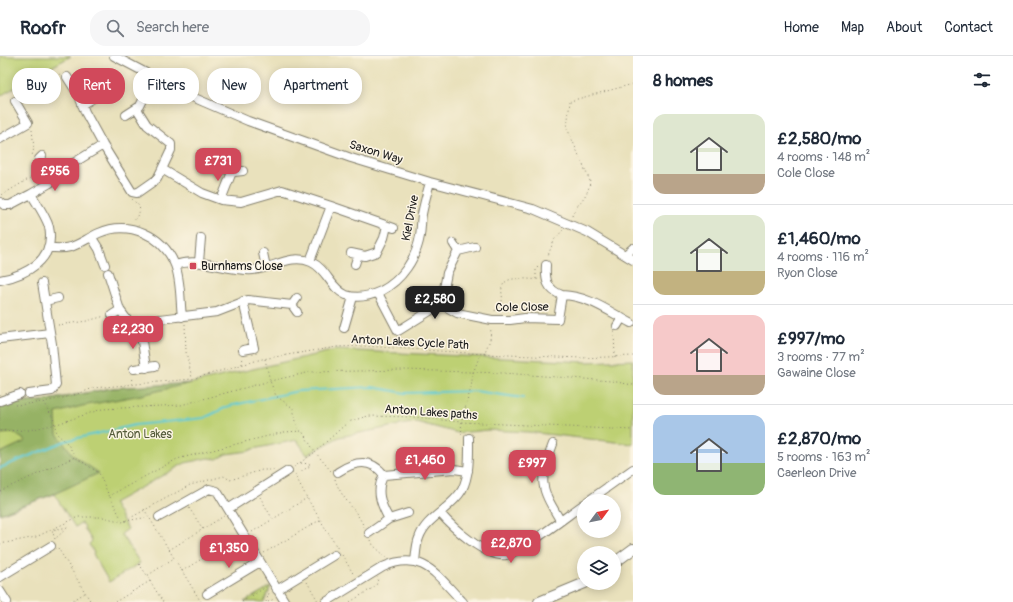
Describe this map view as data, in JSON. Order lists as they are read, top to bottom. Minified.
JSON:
{"streets":{"street":["Saxon Way","Kiel Drive","Cole Close"],"path":["Anton Lakes Cycle Path","Anton Lakes paths"]},"crossings":[["Saxon Way","Kiel Drive"]],"parks":["Anton Lakes"],"places":{"transit":["Burnhams Close"]},"north":"top right","page":{"header":"Roofr","search":"Search here","nav":["Home","Map","About","Contact"],"heading":"8 homes","chip":["Buy","Rent","Filters","New","Apartment"],"list":[{"name":"£2,580/mo","note":"4 rooms · 148 m² · Cole Close"},{"name":"£1,460/mo","note":"4 rooms · 116 m² · Ryon Close"},{"name":"£997/mo","note":"3 rooms · 77 m² · Gawaine Close"},{"name":"£2,870/mo","note":"5 rooms · 163 m² · Caerleon Drive"}],"price":["£731","£956","£2,580","£2,230","£1,460","£997","£2,870","£1,350"]}}
